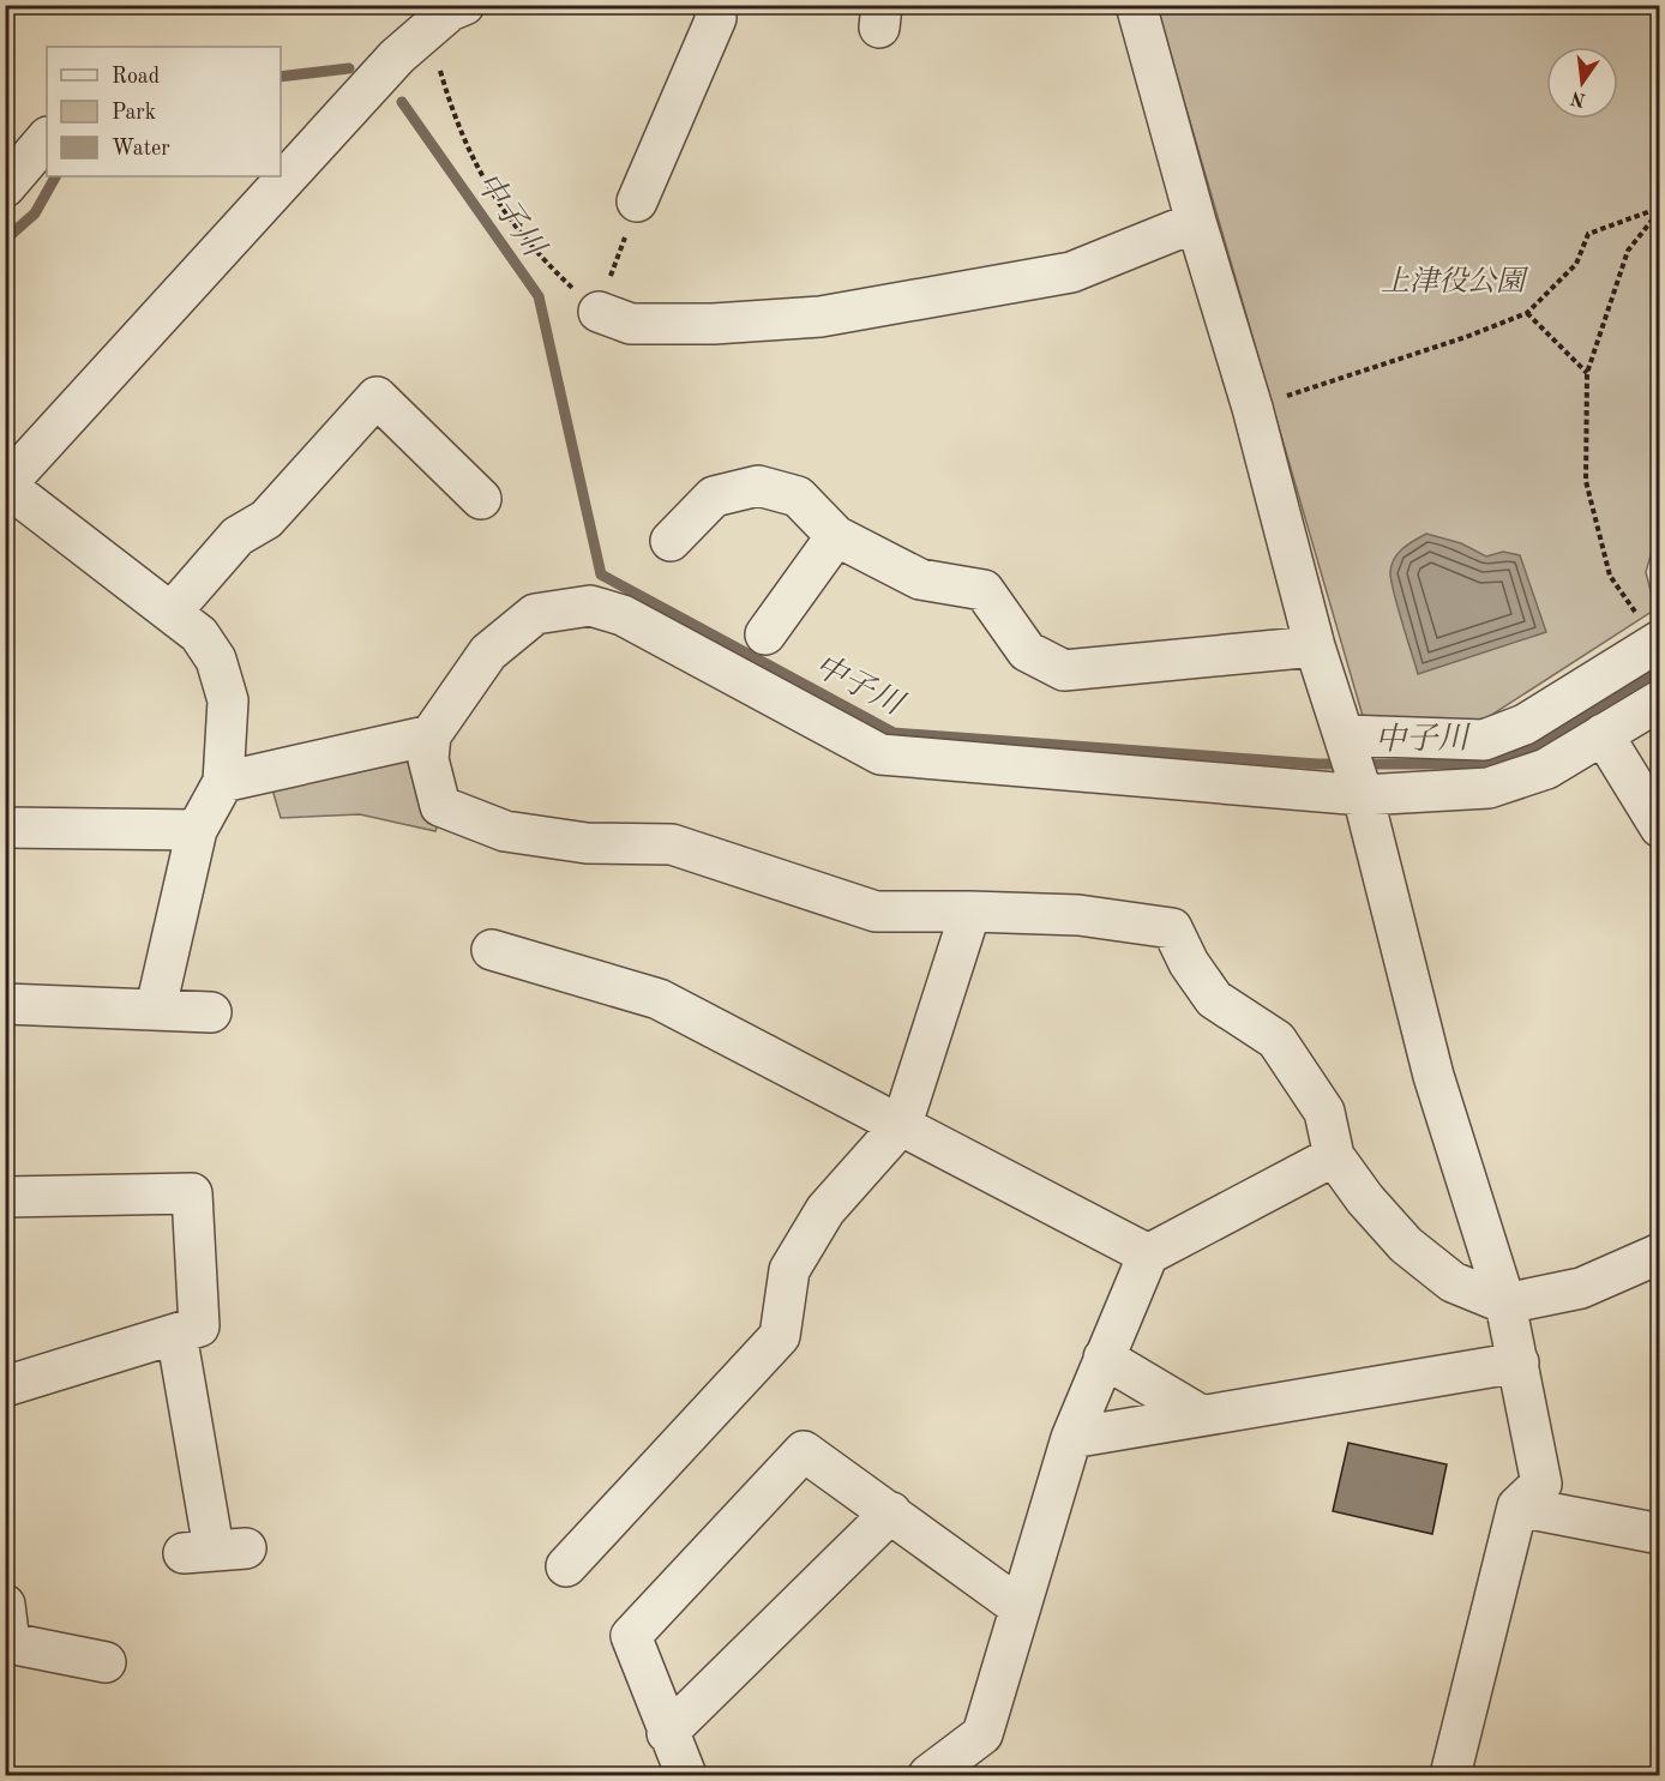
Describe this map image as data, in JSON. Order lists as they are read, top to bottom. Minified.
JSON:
{"water":["中子川"],"parks":["上津役公園"],"legend":["Road","Park","Water"],"north":"bottom"}
